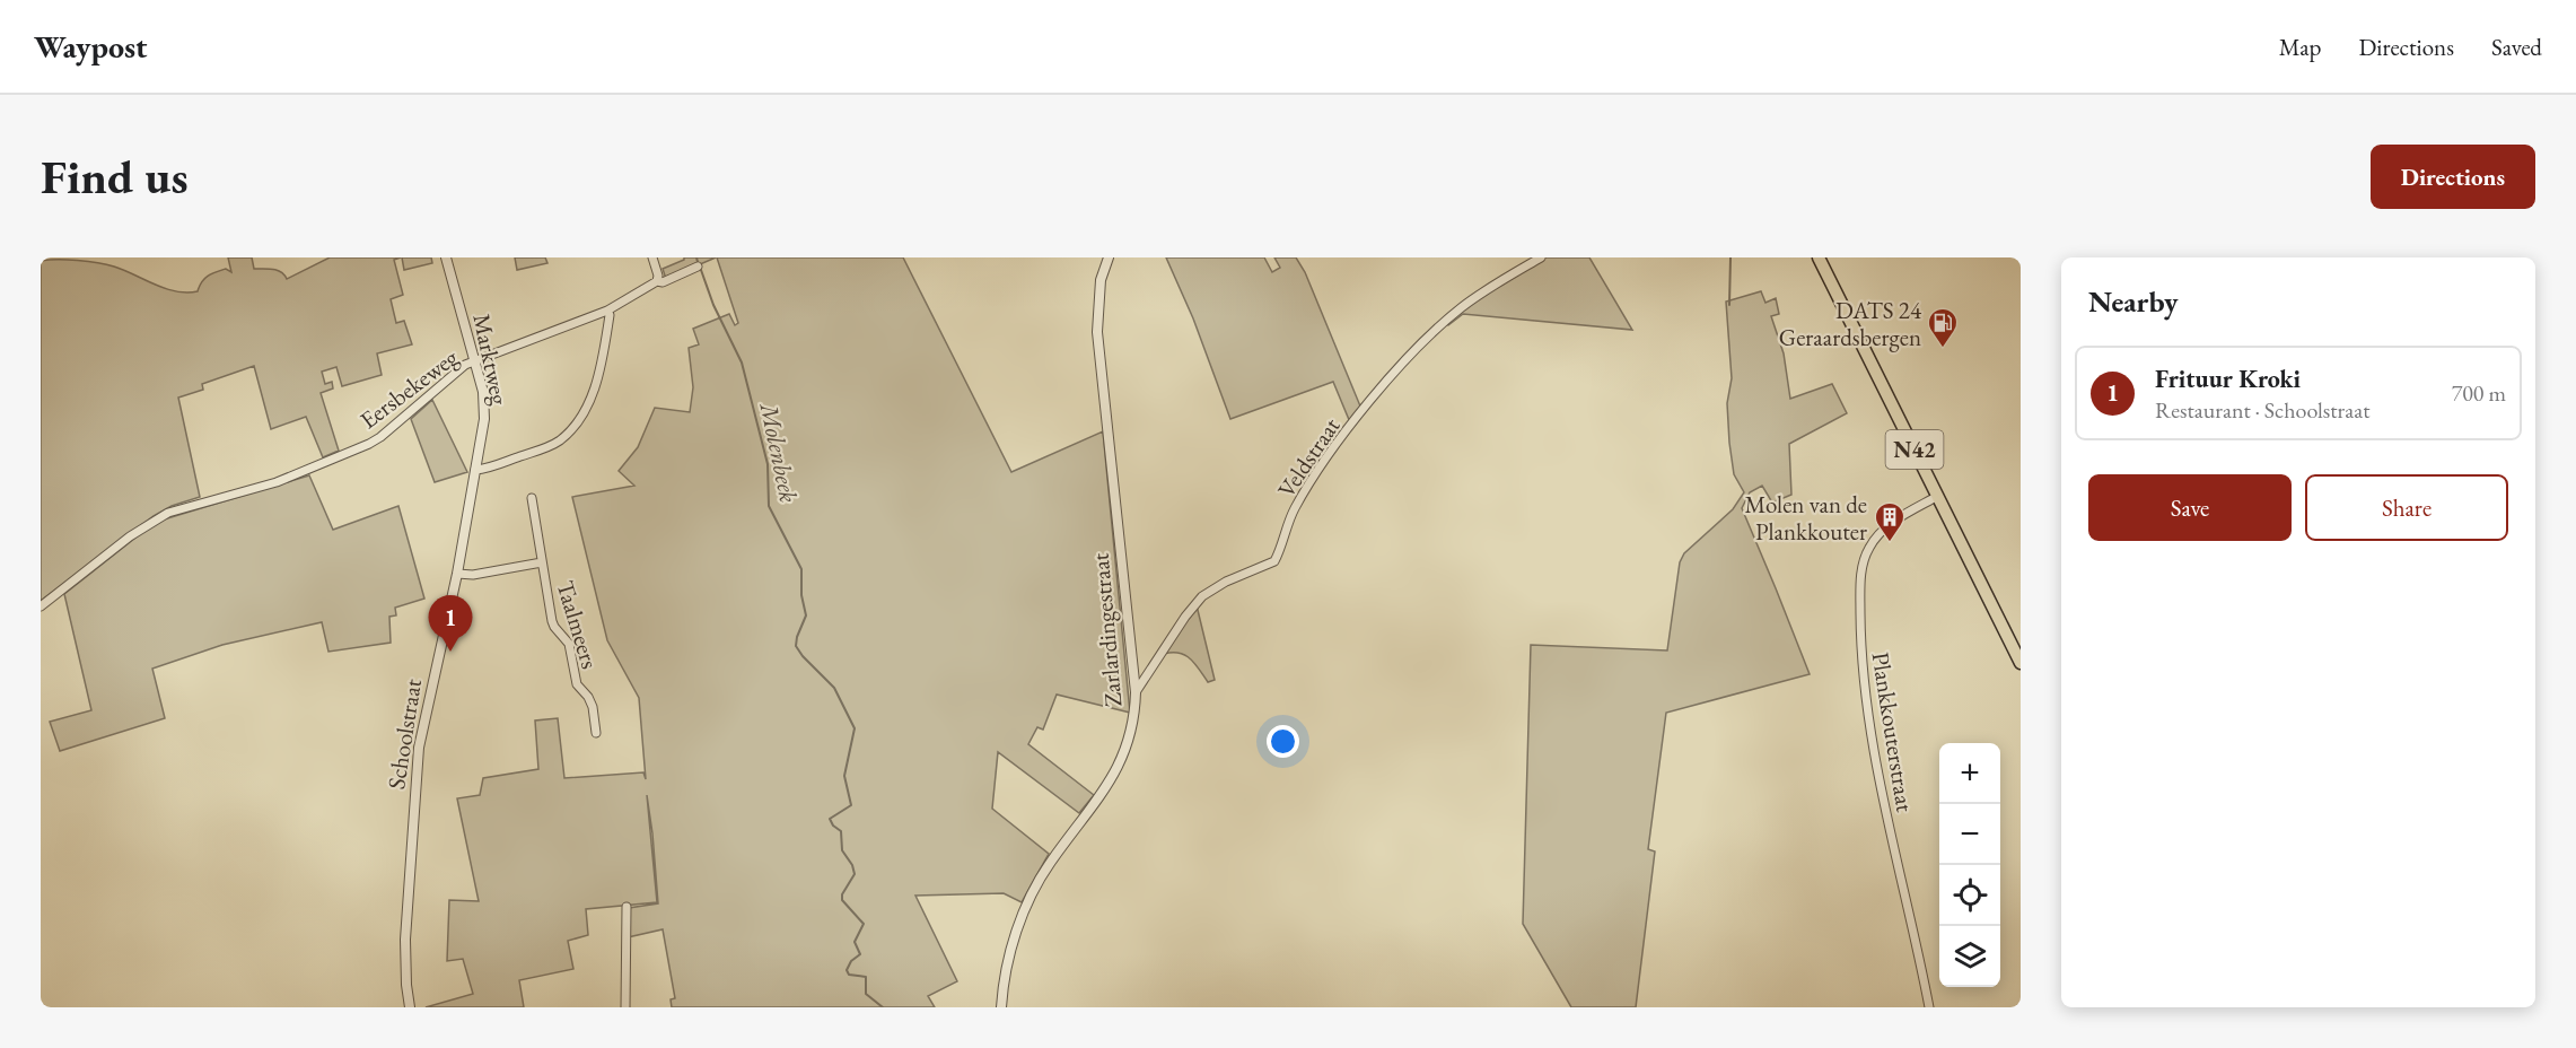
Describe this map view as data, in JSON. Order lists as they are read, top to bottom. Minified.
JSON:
{"streets":{"main road":["N42"],"street":["Marktweg","Eersbekeweg","Veldstraat","Taalmeers","Zarlardingestraat","Plankkouterstraat","Schoolstraat"]},"crossings":[["Marktweg","Eersbekeweg"],["Marktweg","Schoolstraat"],["N42","Plankkouterstraat"],["Veldstraat","Zarlardingestraat"],["Taalmeers","Schoolstraat"]],"water":["Molenbeek"],"places":{"fuel station":["DATS 24 Geraardsbergen"],"building":["Molen van de Plankkouter"]},"page":{"header":"Waypost","nav":["Map","Directions","Saved"],"buttons":["Directions",["Save","Share"]],"title":"Find us","heading":"Nearby","list":[{"mark":"1","name":"Frituur Kroki","note":"Restaurant · Schoolstraat","value":"700 m"}],"pins":"1","map_buttons":["+","−"]}}
